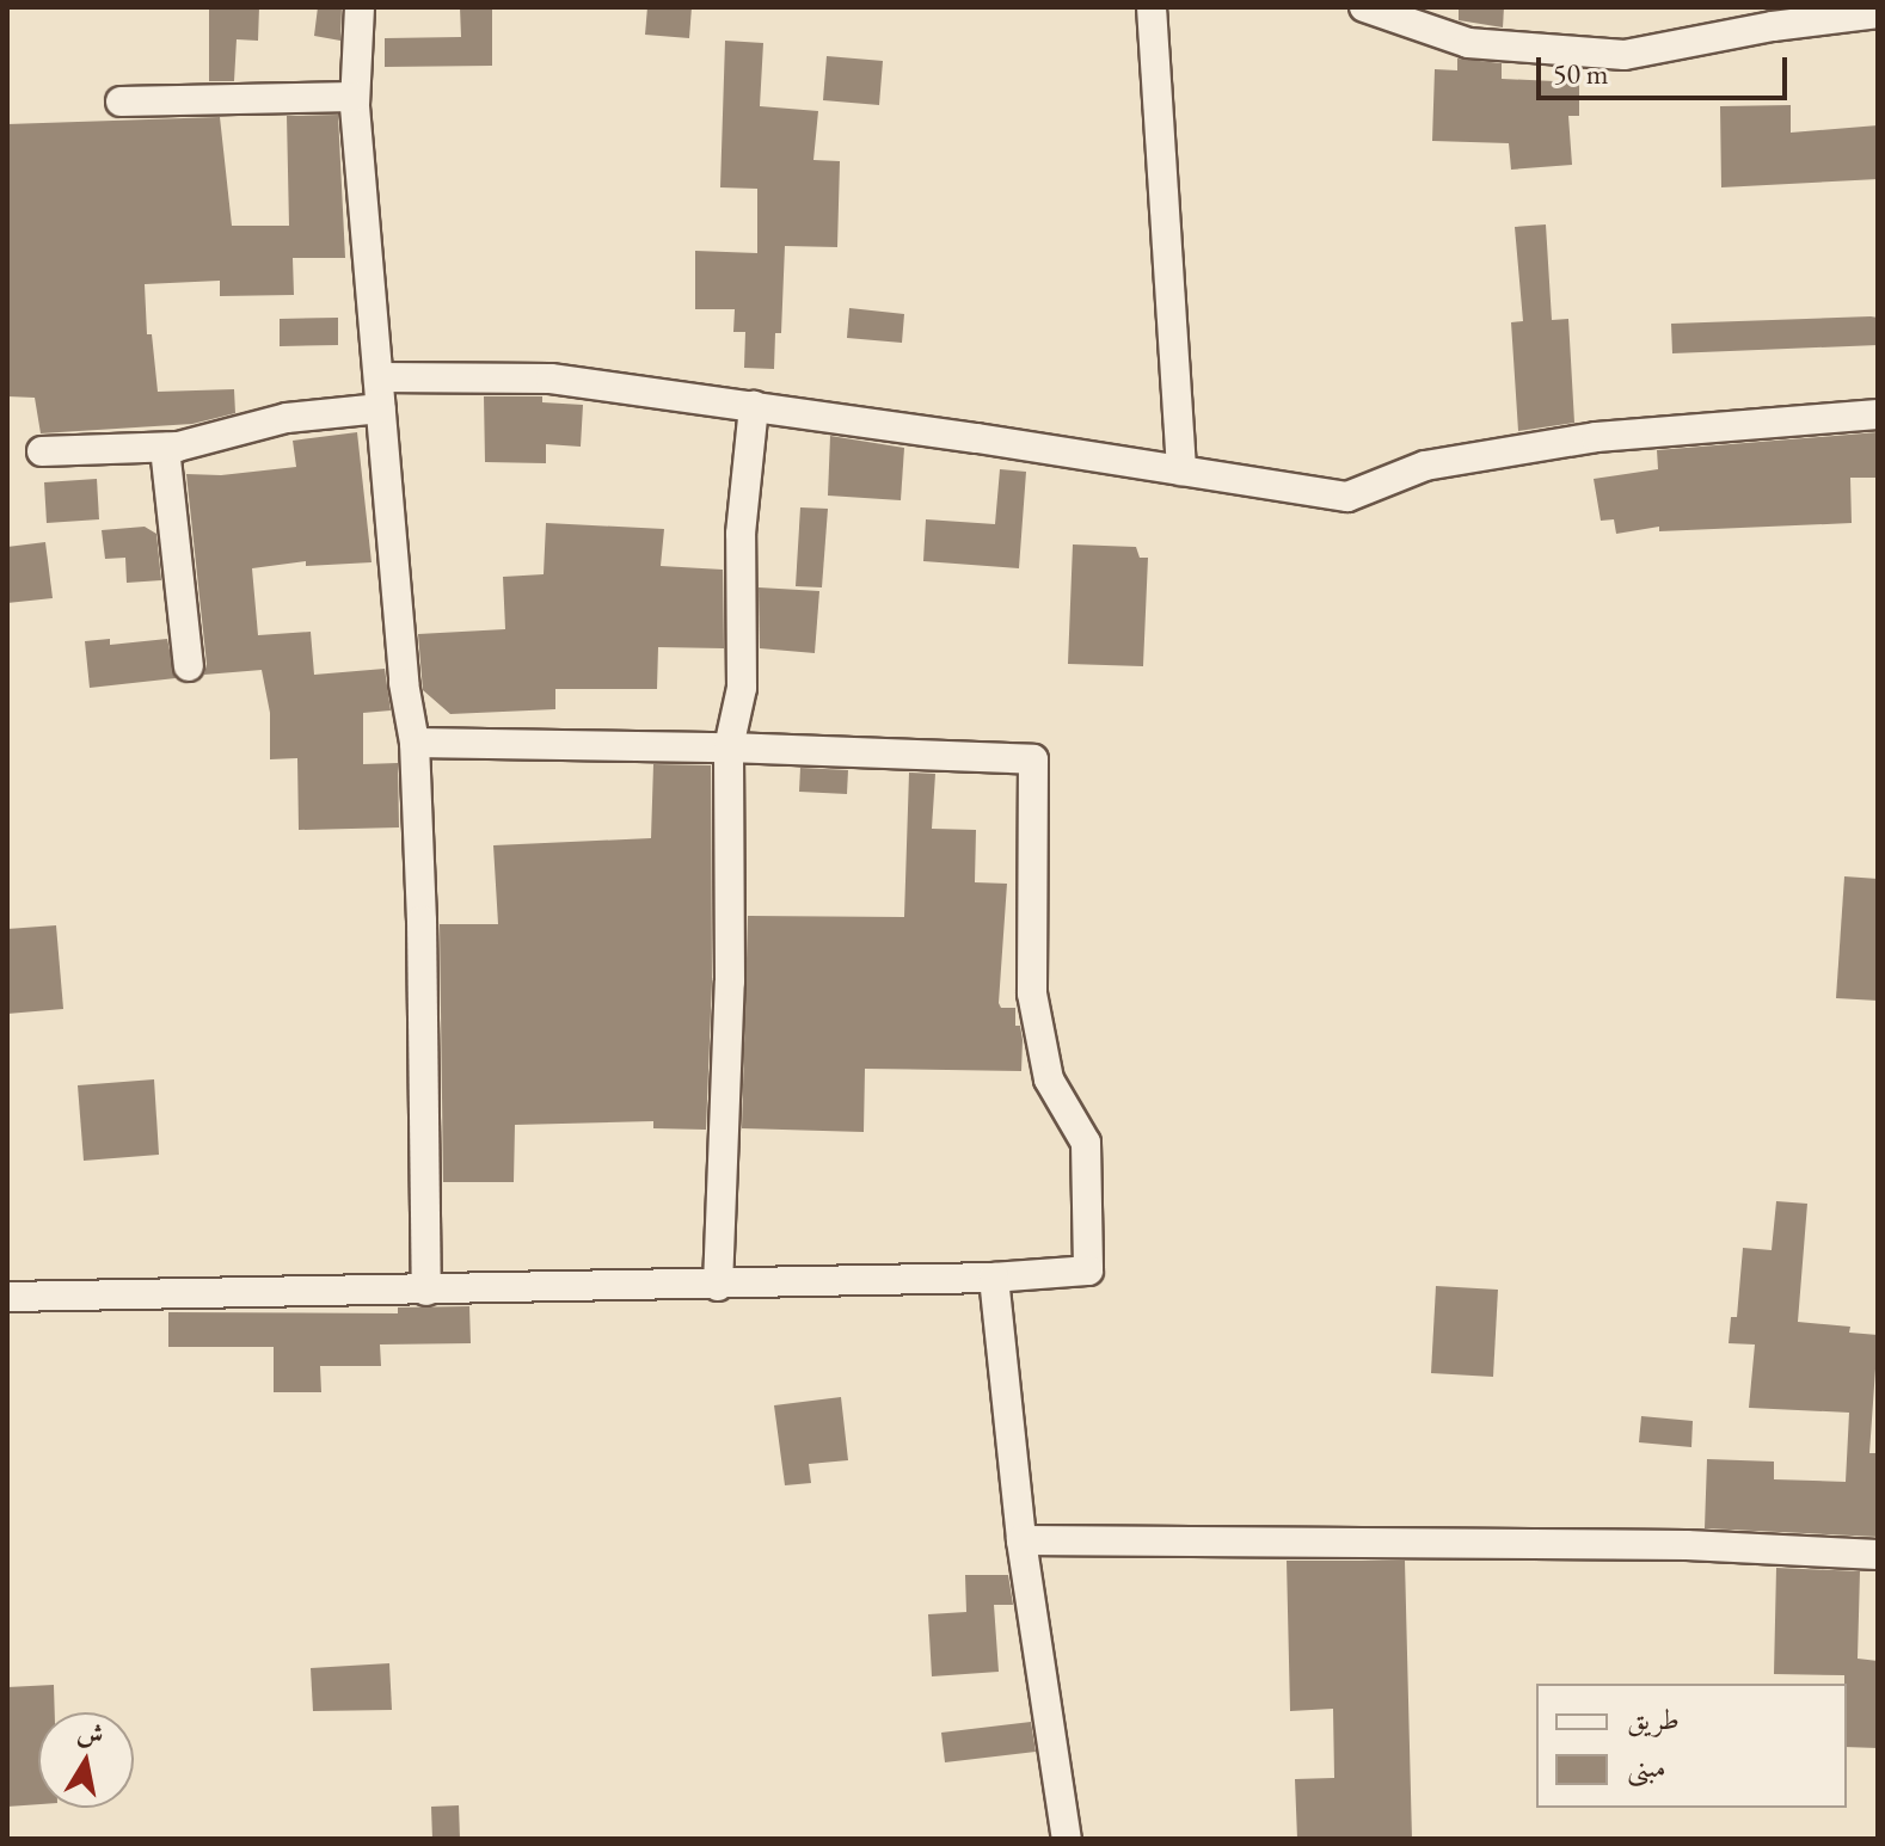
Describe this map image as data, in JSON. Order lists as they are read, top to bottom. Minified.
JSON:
{"legend":["طريق","مبنى"],"scale_bar":"50 m","north":"top"}
